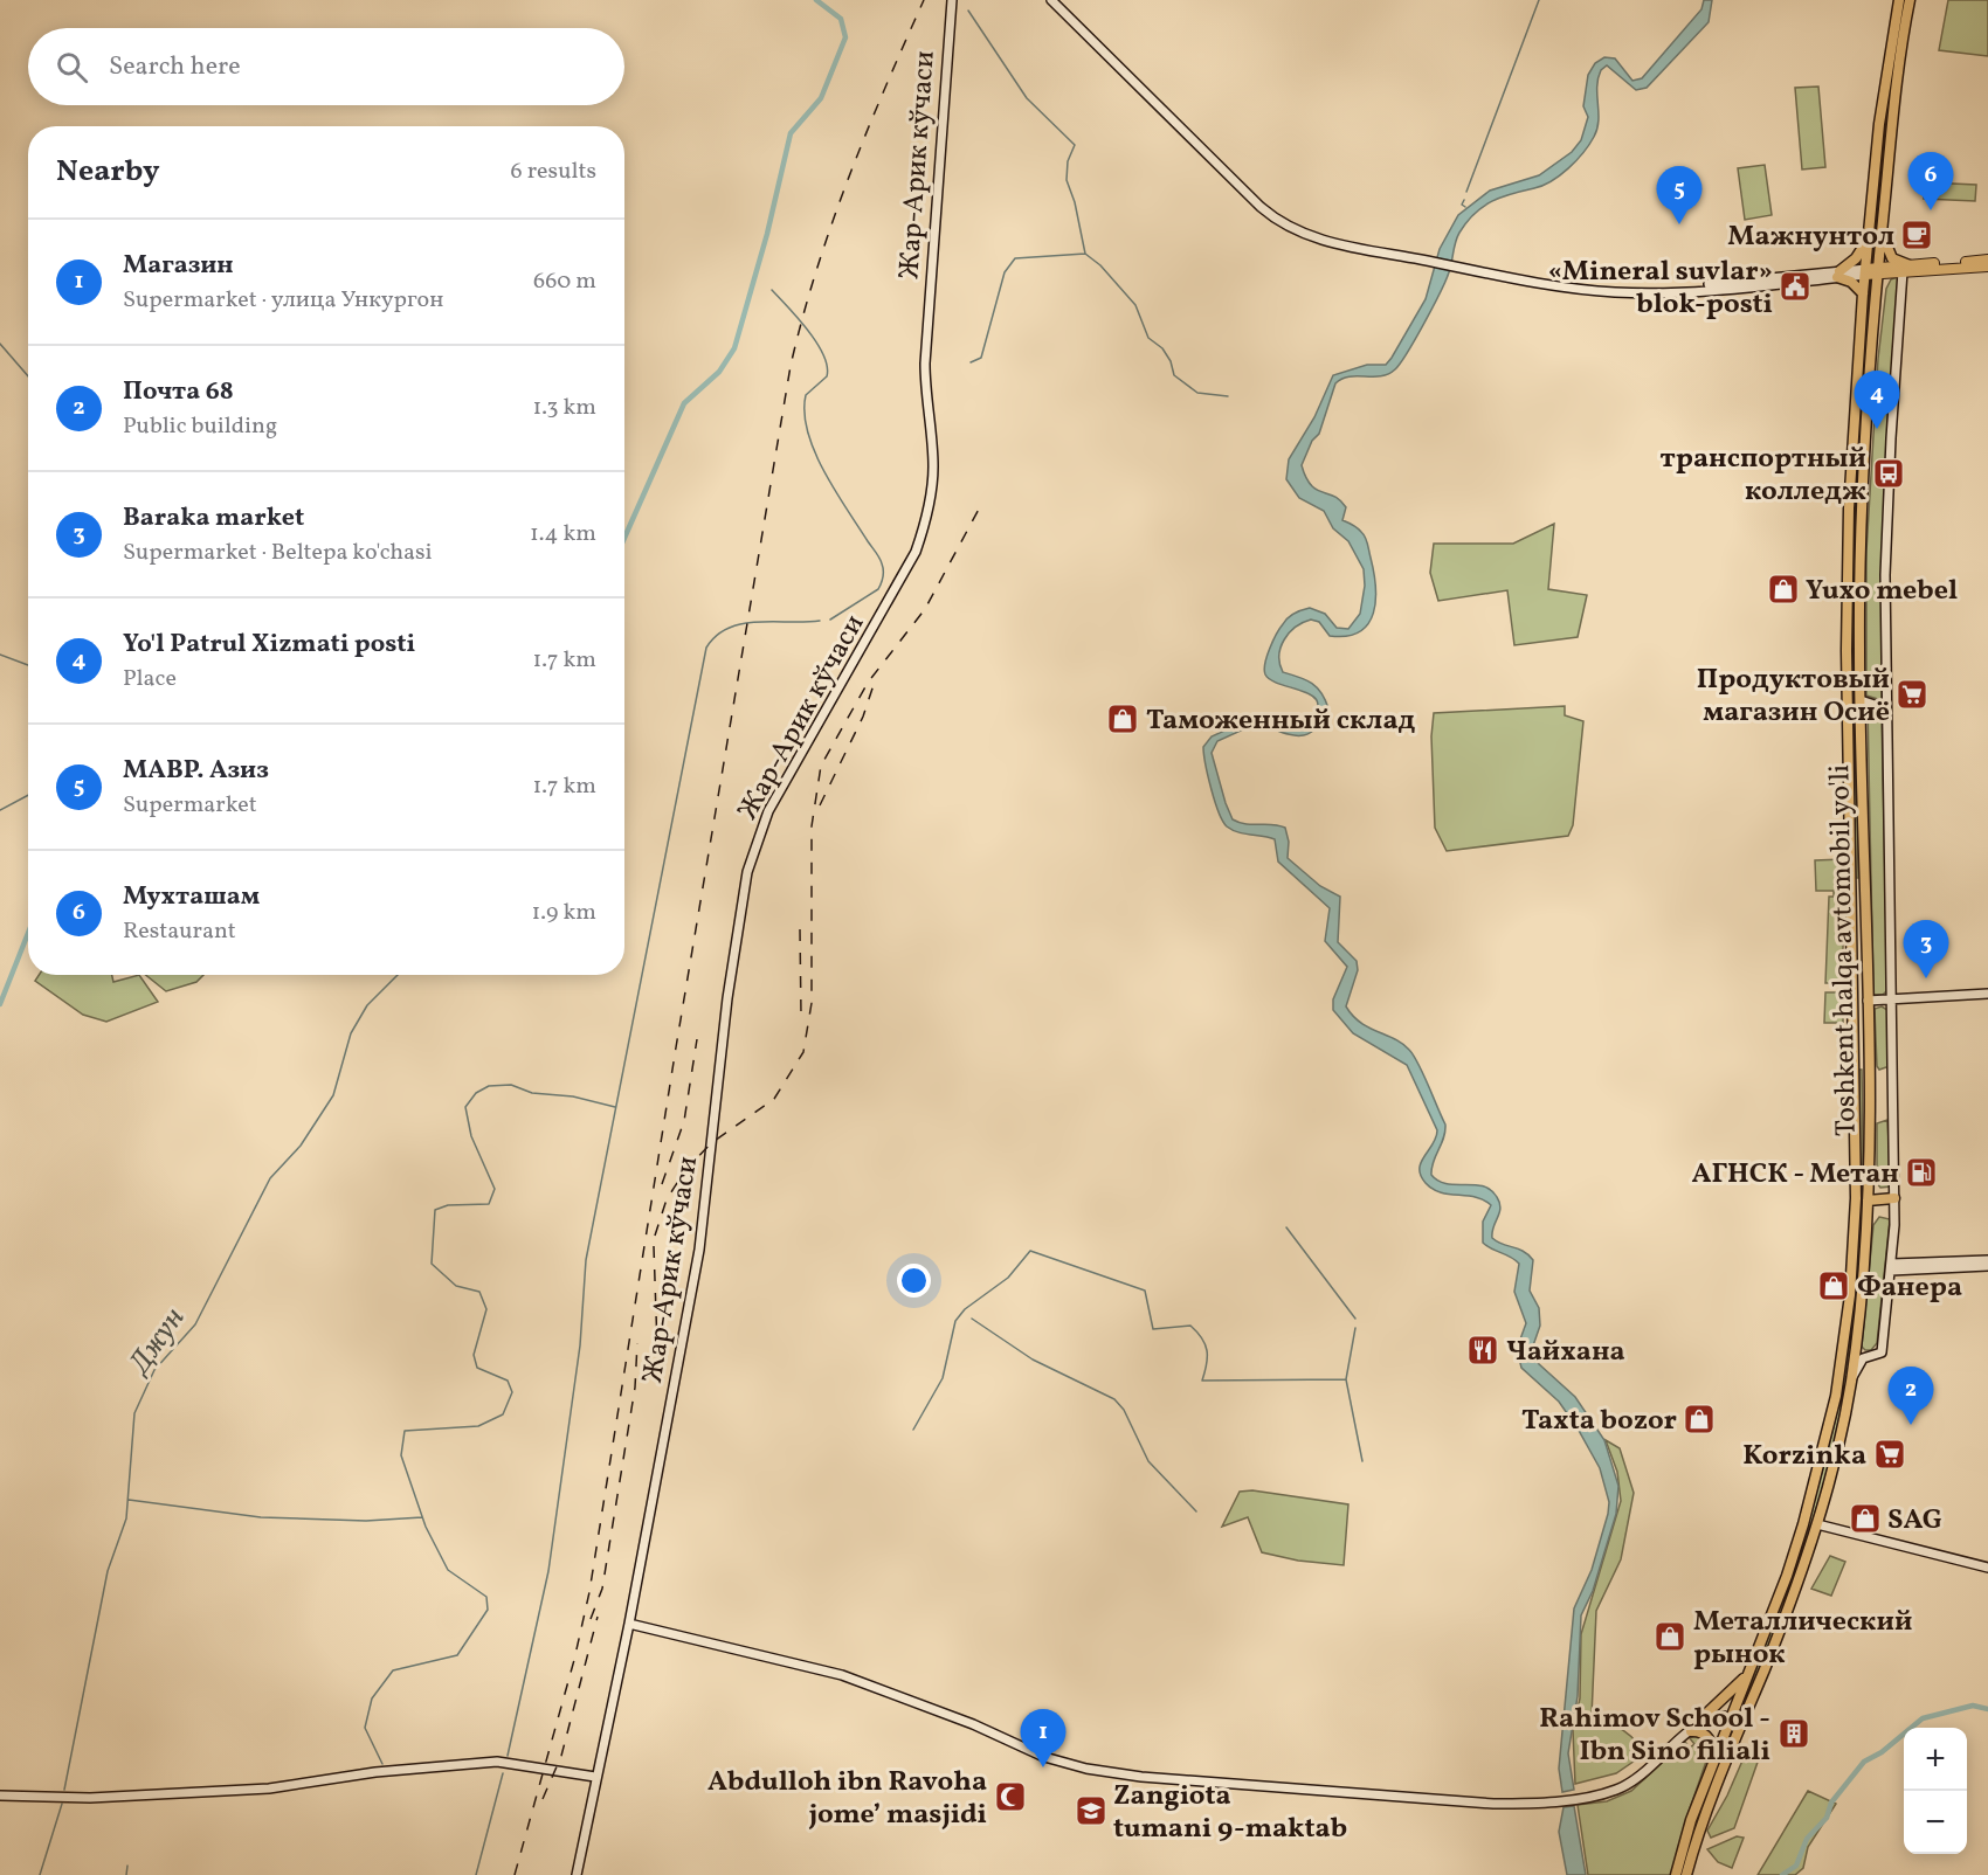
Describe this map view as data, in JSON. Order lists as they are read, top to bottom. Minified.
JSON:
{"streets":{"highway":["Toshkent halqa avtomobil yo'li"],"main road":["Жар-Арик кўчаси"]},"water":["Джун"],"places":{"cafe":["Мажнунтол"],"public building":["«Mineral suvlar» blok-posti"],"bus stop":["транспортный колледж"],"shop":["Yuxo mebel","Таможенный склад","Фанера","Taxta bozor","SAG","Металлический рынок"],"supermarket":["Продуктовый магазин Осиё","Korzinka"],"fuel station":["АГНСК - Метан"],"restaurant":["Чайхана"],"building":["Rahimov School - Ibn Sino filiali"],"mosque":["Abdulloh ibn Ravoha jome’ masjidi"],"school or university":["Zangiota tumani 9-maktab"]},"page":{"search":"Search here","heading":["Nearby","6 results"],"pins":["6","5","4","3","2","1"],"list":[{"mark":"1","name":"Магазин","note":"Supermarket · улица Ункургон","value":"660 m"},{"mark":"2","name":"Почта 68","note":"Public building","value":"1.3 km"},{"mark":"3","name":"Baraka market","note":"Supermarket · Beltepa ko'chasi","value":"1.4 km"},{"mark":"4","name":"Yo'l Patrul Xizmati posti","note":"Place","value":"1.7 km"},{"mark":"5","name":"МАВР. Азиз","note":"Supermarket","value":"1.7 km"},{"mark":"6","name":"Мухташам","note":"Restaurant","value":"1.9 km"}],"map_buttons":["+","−"]}}
